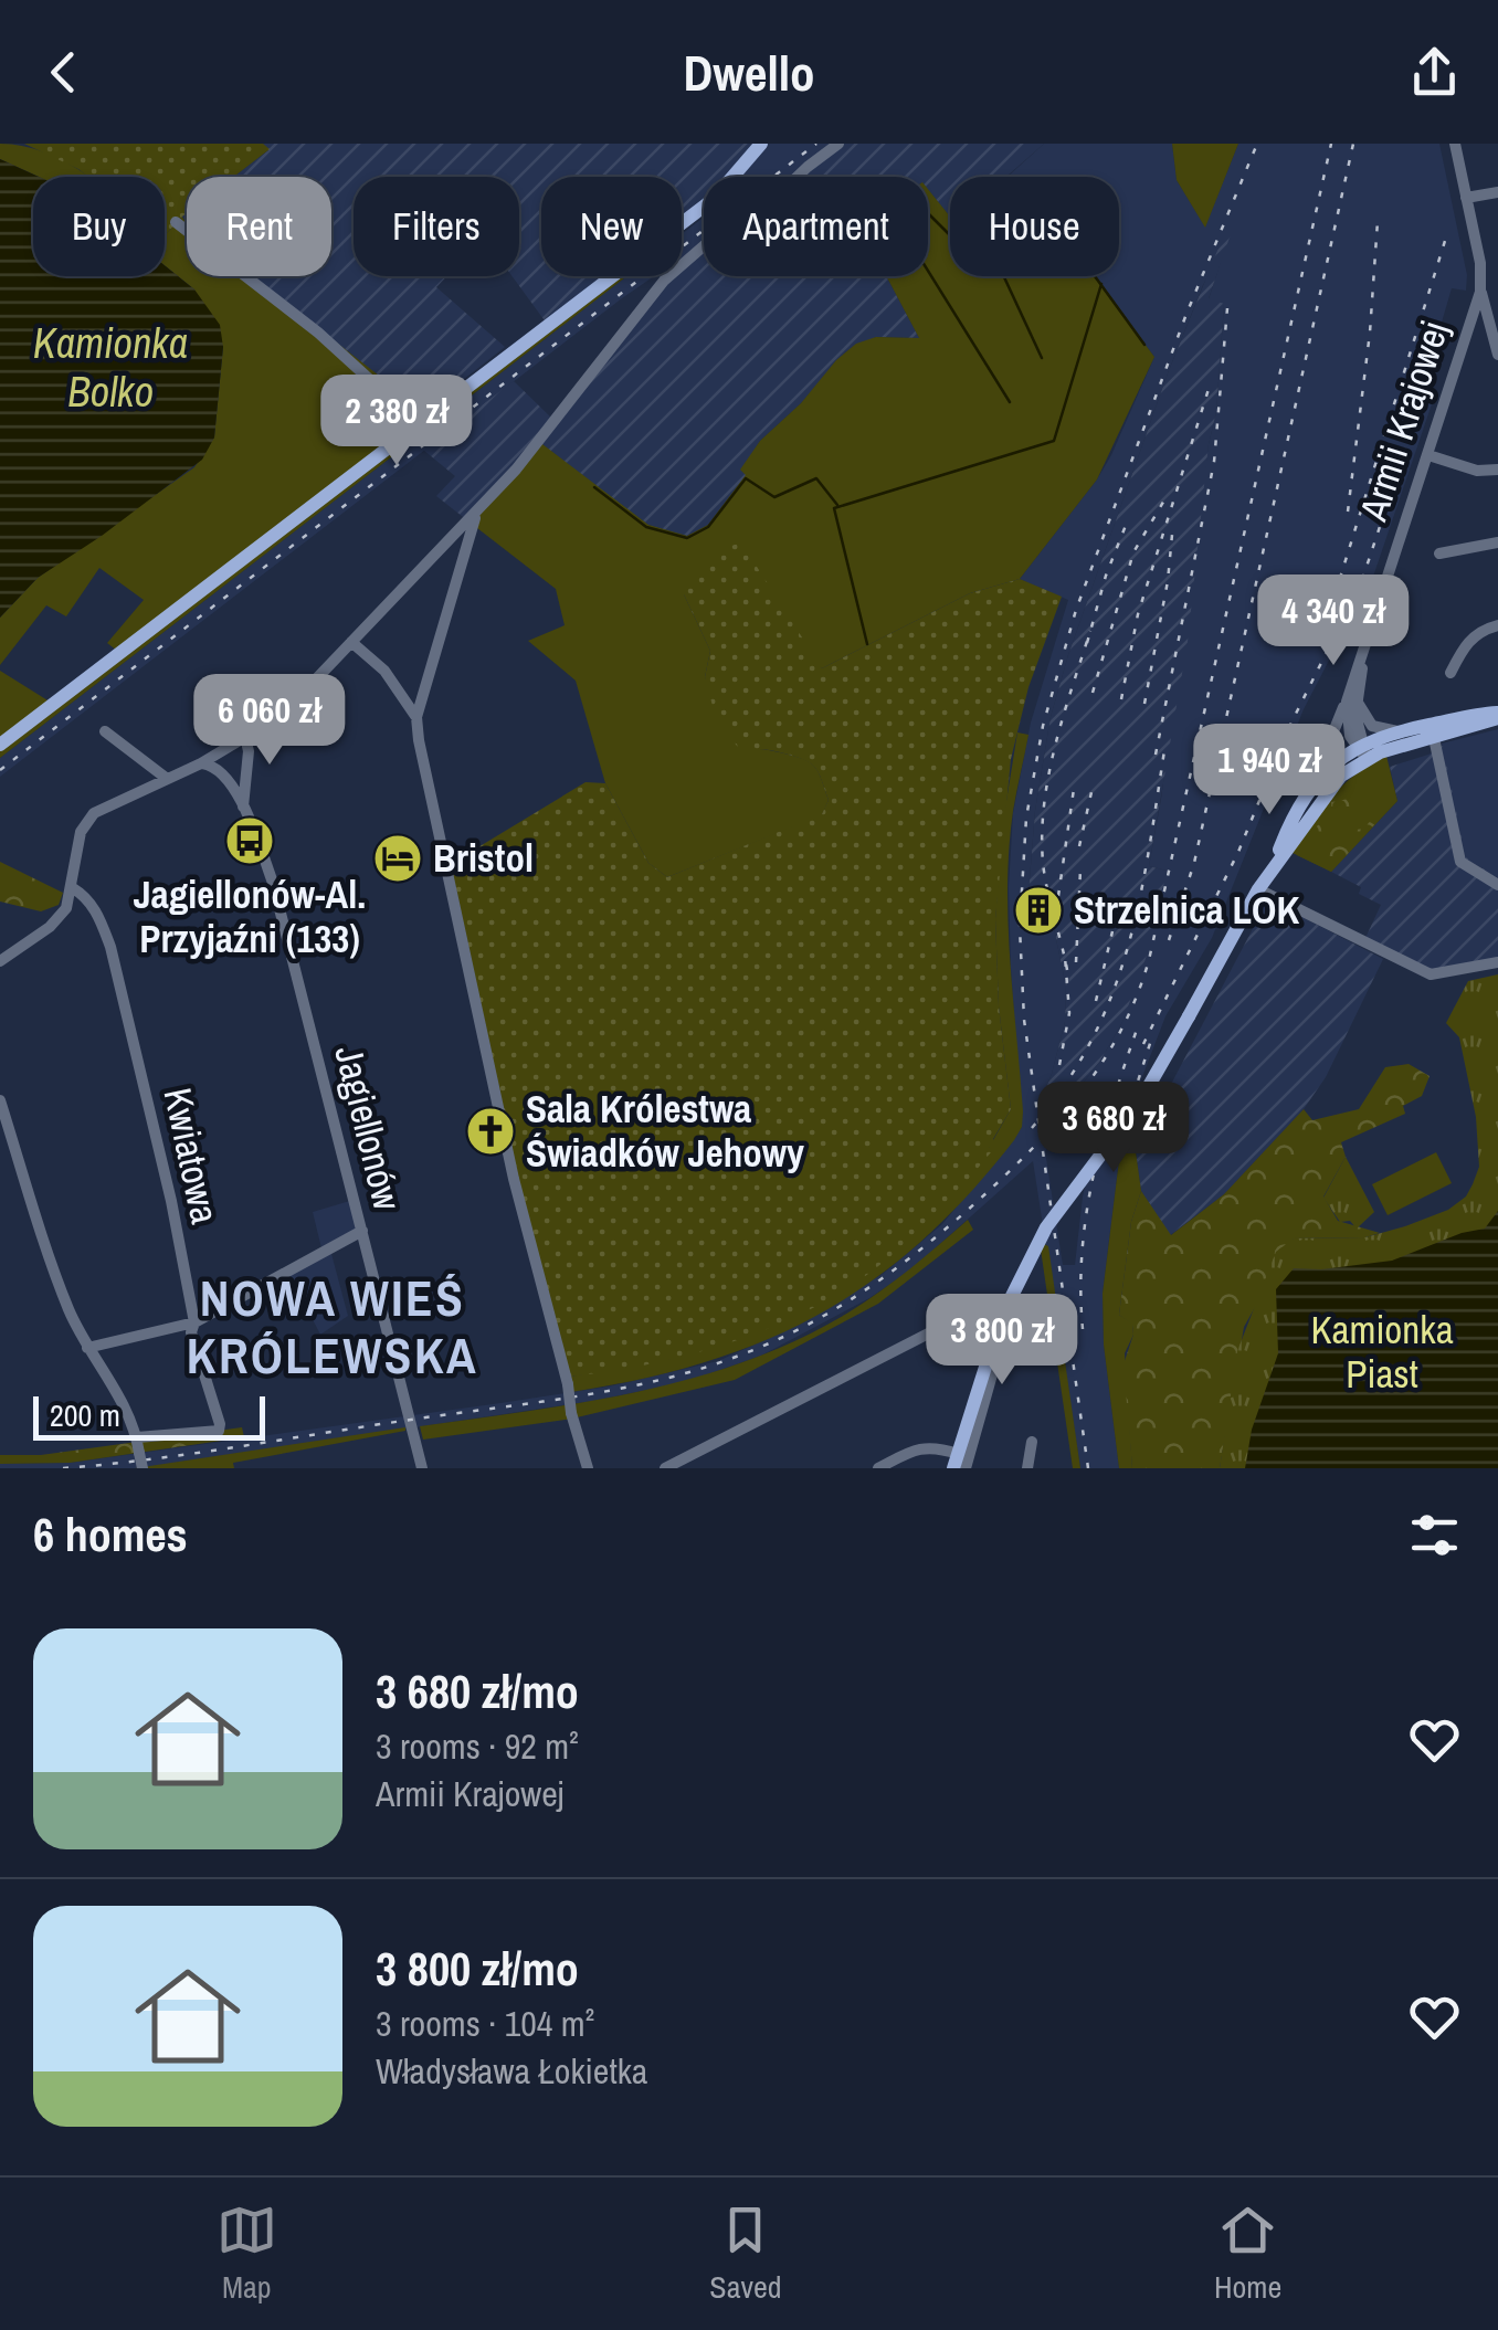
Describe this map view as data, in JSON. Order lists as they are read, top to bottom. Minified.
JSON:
{"streets":{"street":["Armii Krajowej","Jagiellonów","Kwiatowa"]},"districts":["NOWA WIEŚ KRÓLEWSKA"],"water":["Kamionka Bolko"],"parks":["Kamionka Piast"],"places":{"bus stop":["Jagiellonów-Al. Przyjaźni (133)"],"hotel":["Bristol"],"building":["Strzelnica LOK"],"church":["Sala Królestwa Świadków Jehowy"]},"scale_bar":"200 m","page":{"header":"Dwello","chip":["Buy","Rent","Filters","New","Apartment","House"],"price":["2 380 zł","4 340 zł","6 060 zł","1 940 zł","3 680 zł","3 800 zł"],"scale":"200 m","heading":"6 homes","list":[{"name":"3 680 zł/mo","note":"3 rooms · 92 m² · Armii Krajowej"},{"name":"3 800 zł/mo","note":"3 rooms · 104 m² · Władysława Łokietka"}],"tabs":["Map","Saved","Home"]}}
